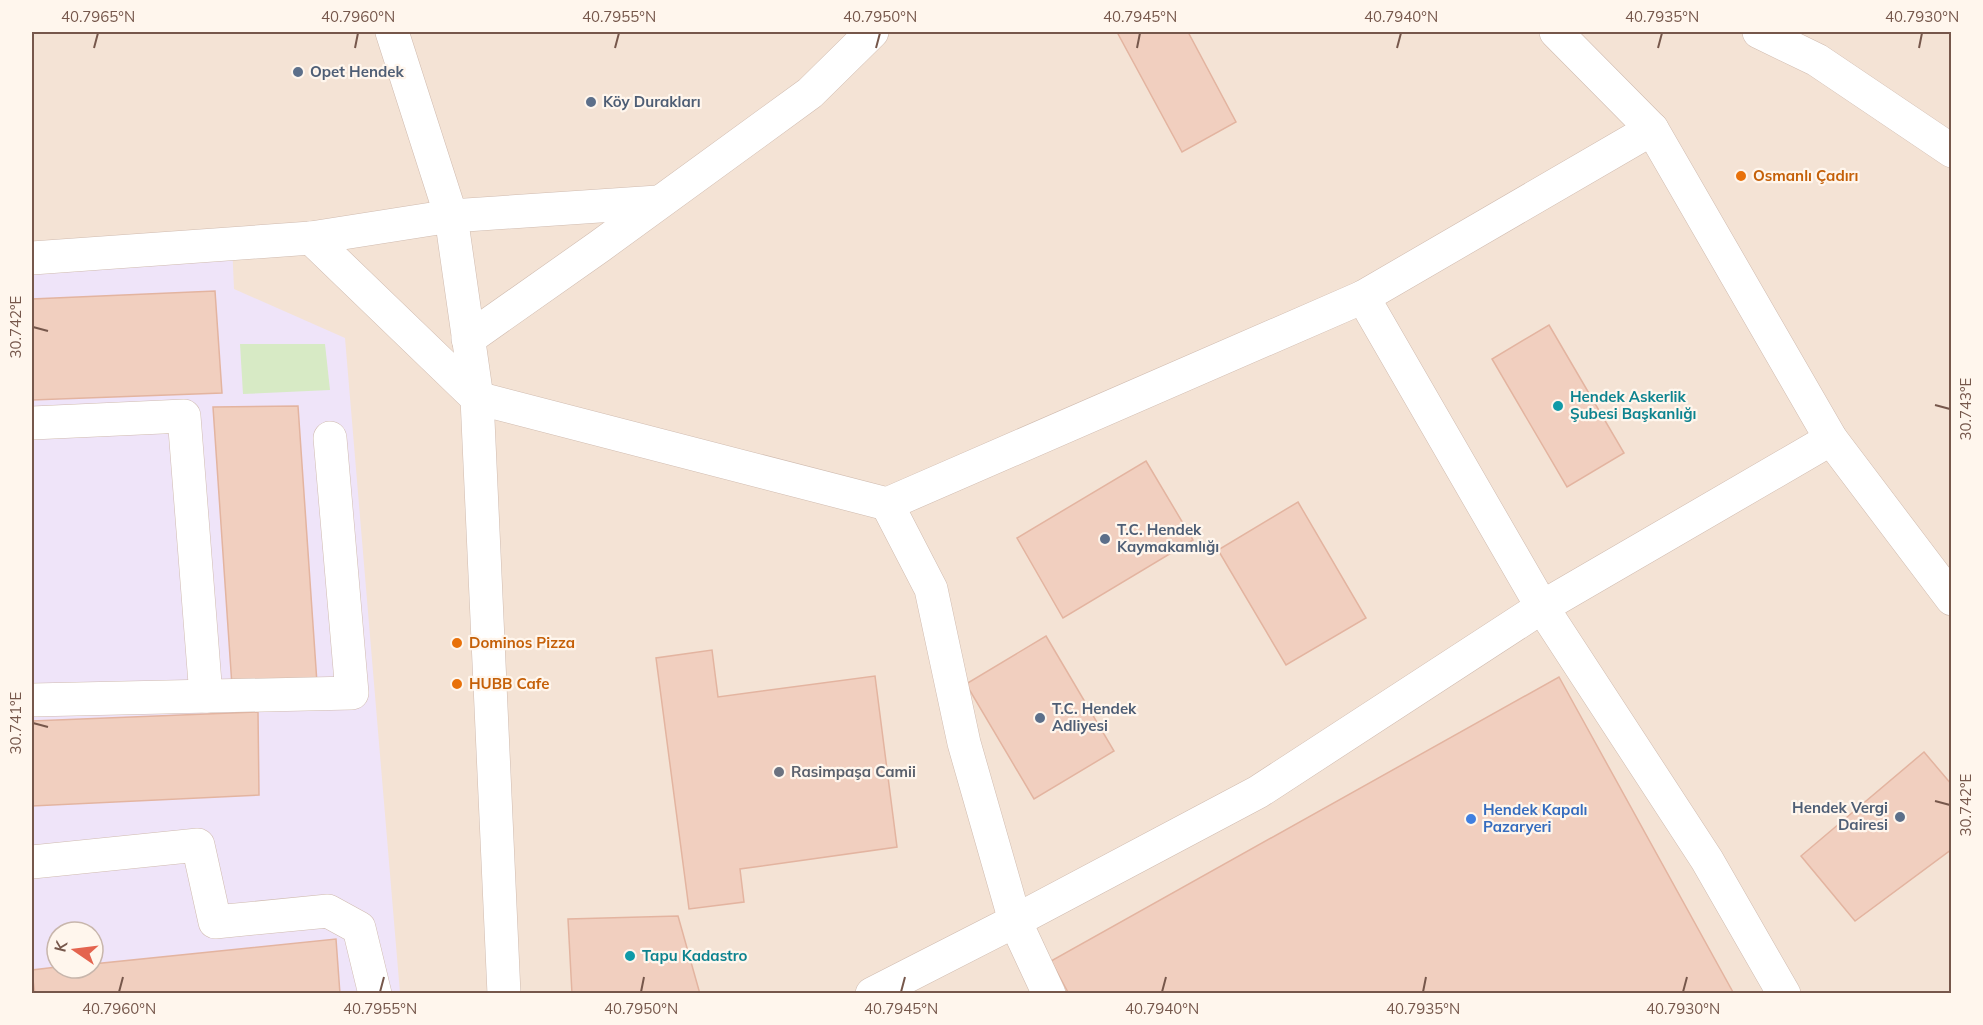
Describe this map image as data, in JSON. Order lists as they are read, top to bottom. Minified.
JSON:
{"places":["Opet Hendek","Köy Durakları","Osmanlı Çadırı","Hendek Askerlik Şubesi Başkanlığı","T.C. Hendek Kaymakamlığı","Dominos Pizza","HUBB Cafe","T.C. Hendek Adliyesi","Rasimpaşa Camii","Hendek Vergi Dairesi","Hendek Kapalı Pazaryeri","Tapu Kadastro"],"north":"left","coordinates":["40.7965°N","40.7960°N","40.7955°N","40.7950°N","40.7945°N","40.7940°N","40.7935°N","40.7930°N","30.742°E","30.743°E","30.741°E"]}
